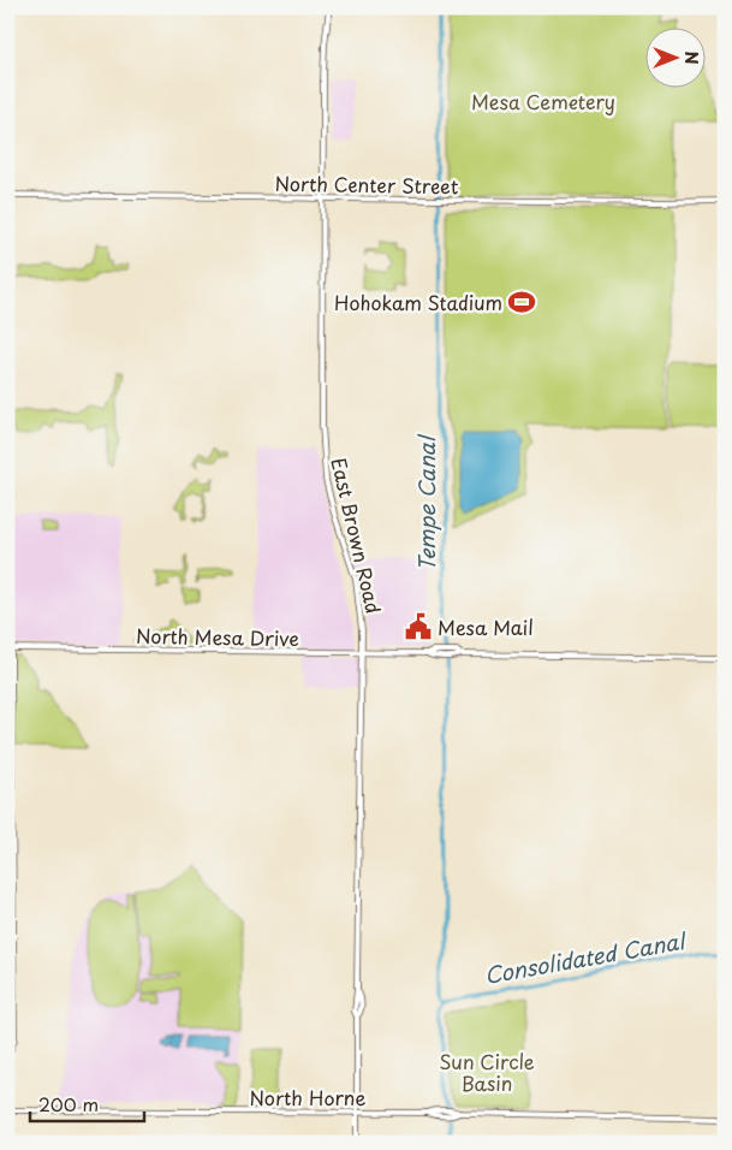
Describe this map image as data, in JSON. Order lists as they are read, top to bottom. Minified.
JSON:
{"streets":{"street":["North Center Street","East Brown Road","North Mesa Drive","North Horne"]},"crossings":[["North Center Street","East Brown Road"],["East Brown Road","North Mesa Drive"],["East Brown Road","North Horne"]],"water":["Tempe Canal","Consolidated Canal"],"parks":["Mesa Cemetery","Sun Circle Basin"],"places":{"sports":["Hohokam Stadium"],"public building":["Mesa Mail"]},"scale_bar":"200 m","north":"right"}
